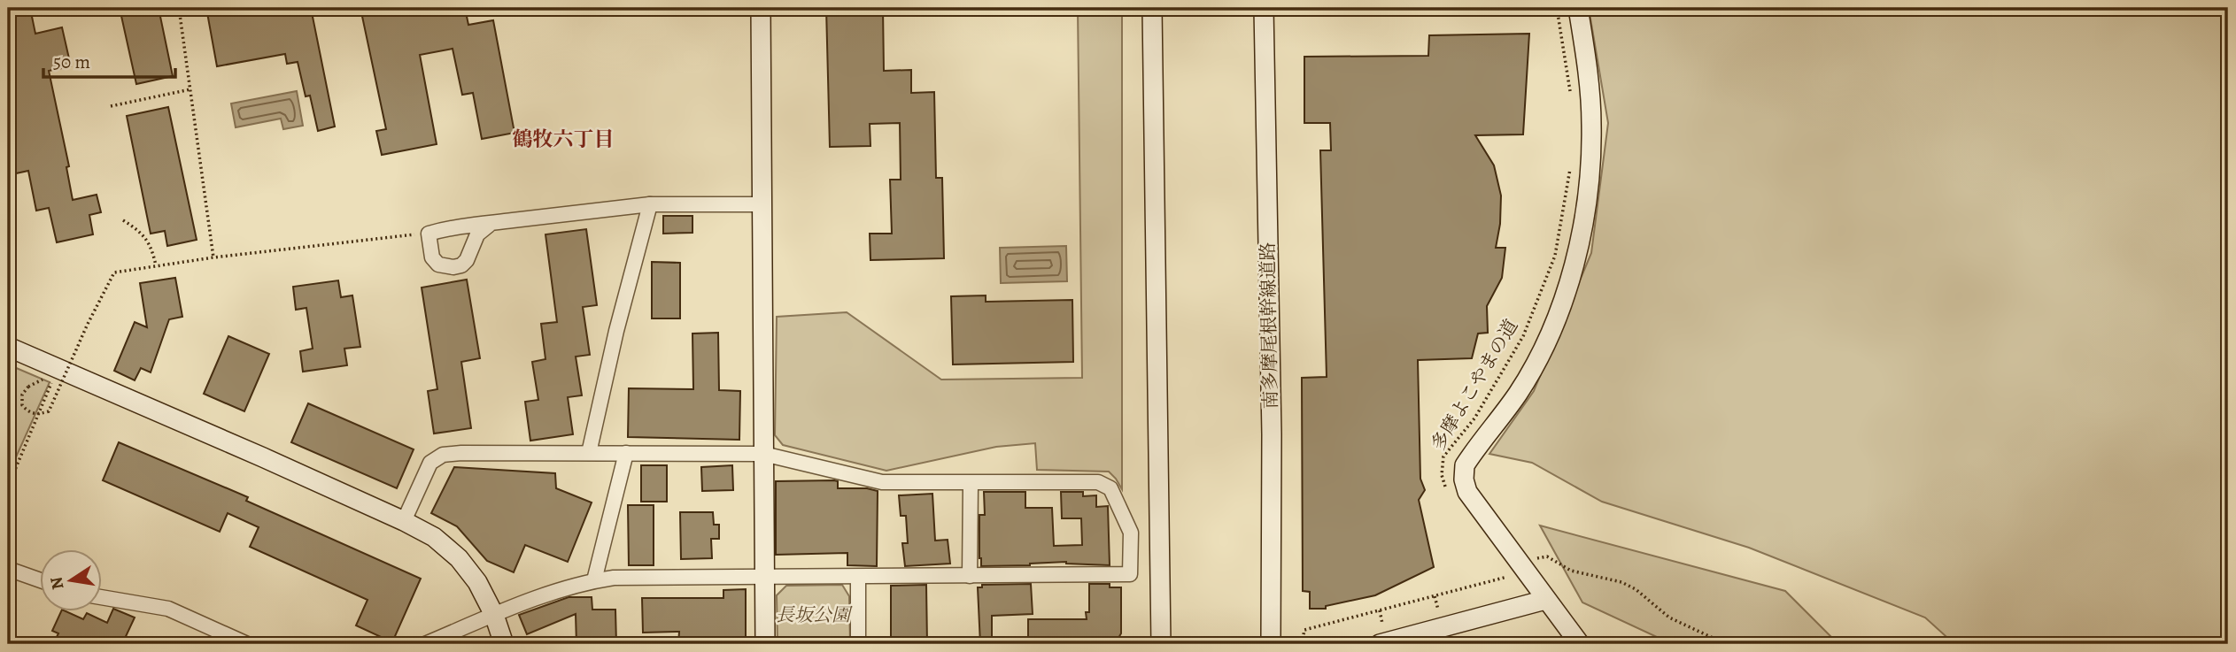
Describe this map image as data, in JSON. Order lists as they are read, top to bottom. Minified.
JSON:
{"streets":{"street":["南多摩尾根幹線道路"],"path":["多摩よこやまの道"]},"districts":["鶴牧六丁目"],"parks":["長坂公園"],"scale_bar":"50 m","north":"left"}
